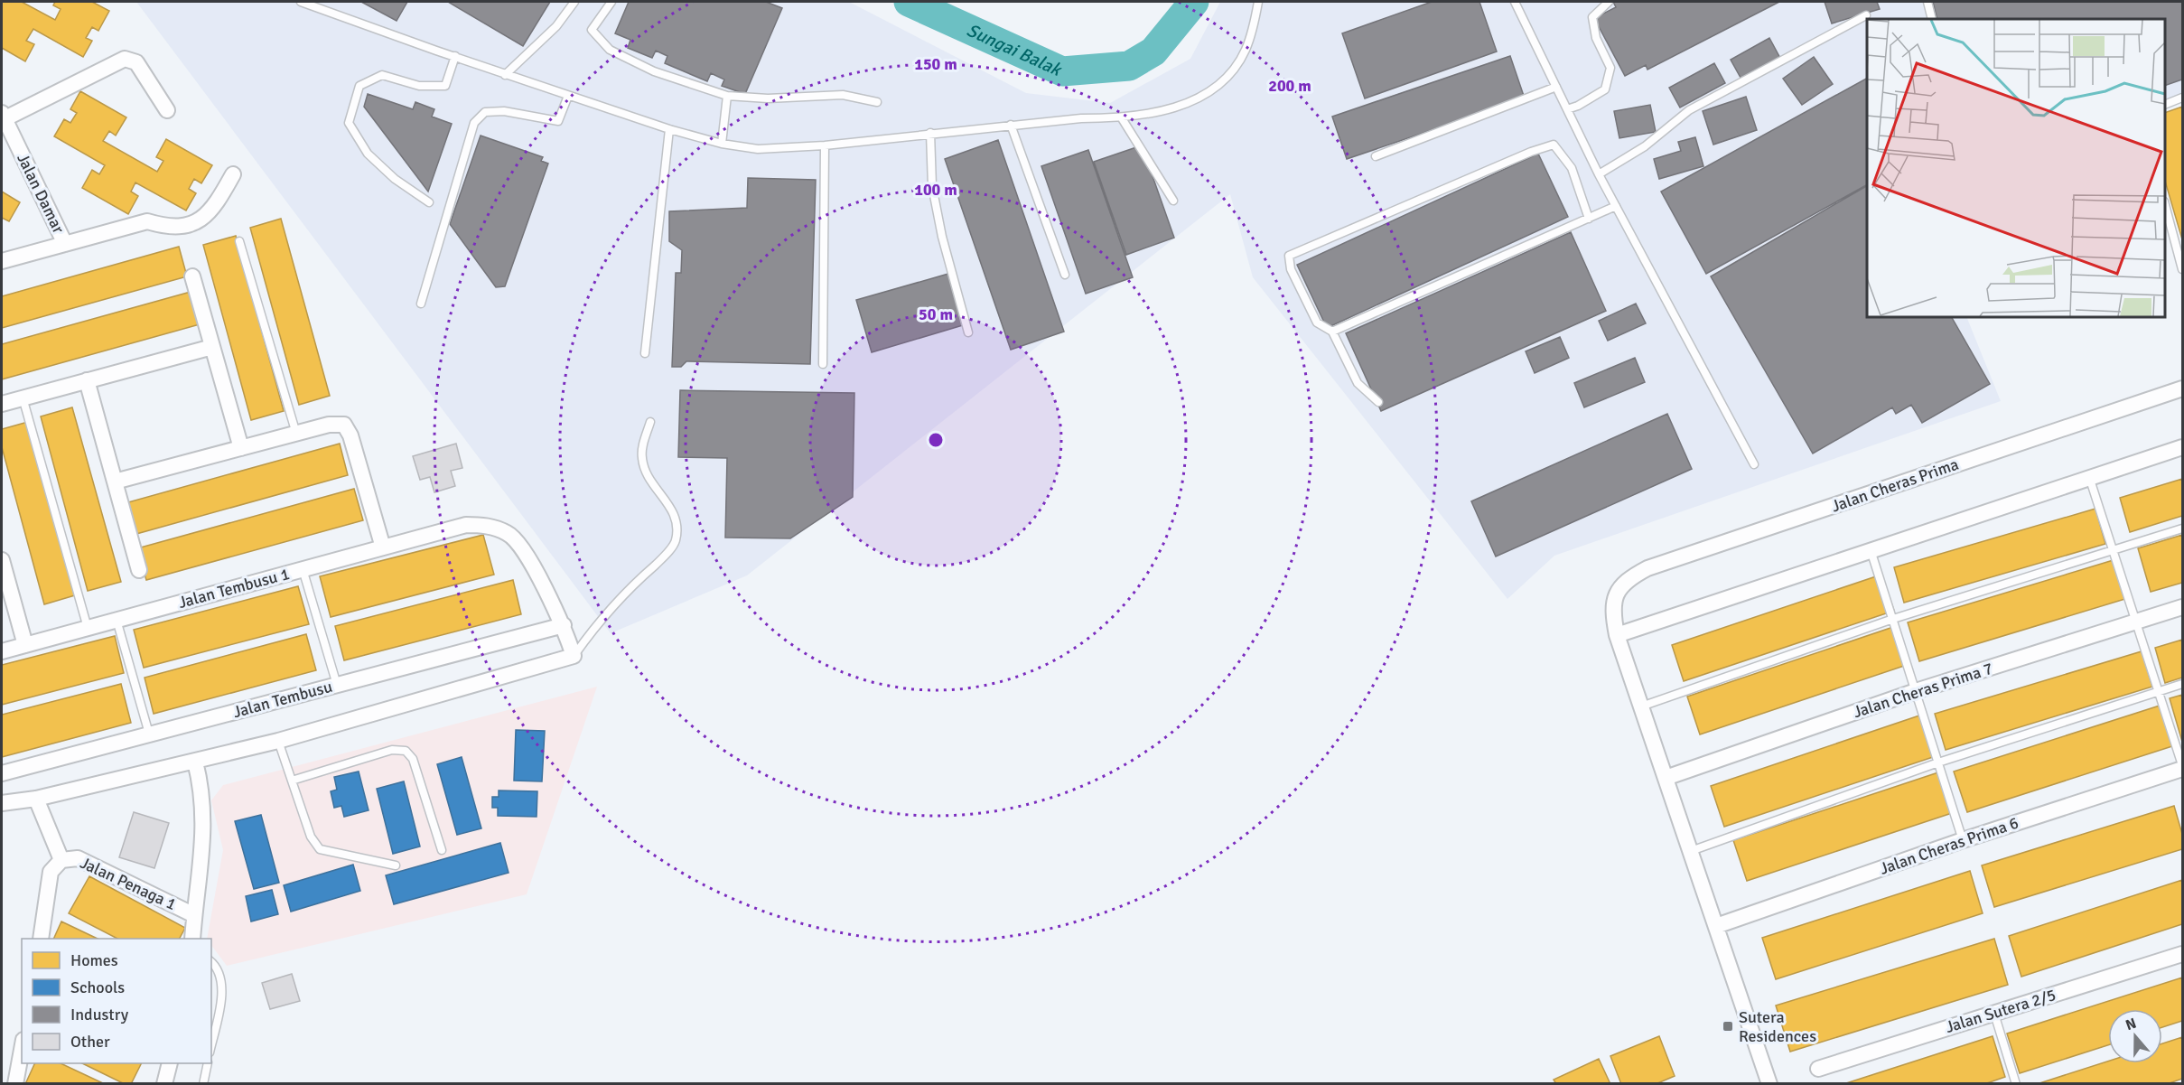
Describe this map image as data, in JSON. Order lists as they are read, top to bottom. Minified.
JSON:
{"streets":{"street":["Jalan Damar","Jalan Cheras Prima","Jalan Tembusu 1","Jalan Cheras Prima 7","Jalan Tembusu","Jalan Cheras Prima 6","Jalan Penaga 1","Jalan Sutera 2/5"]},"crossings":[["Jalan Tembusu 1","Jalan Tembusu"]],"water":["Sungai Balak"],"places":{"transit":["Sutera Residences"]},"legend":["Homes","Schools","Industry","Other"],"north":"top","rings":["150 m","200 m","100 m","50 m"]}
